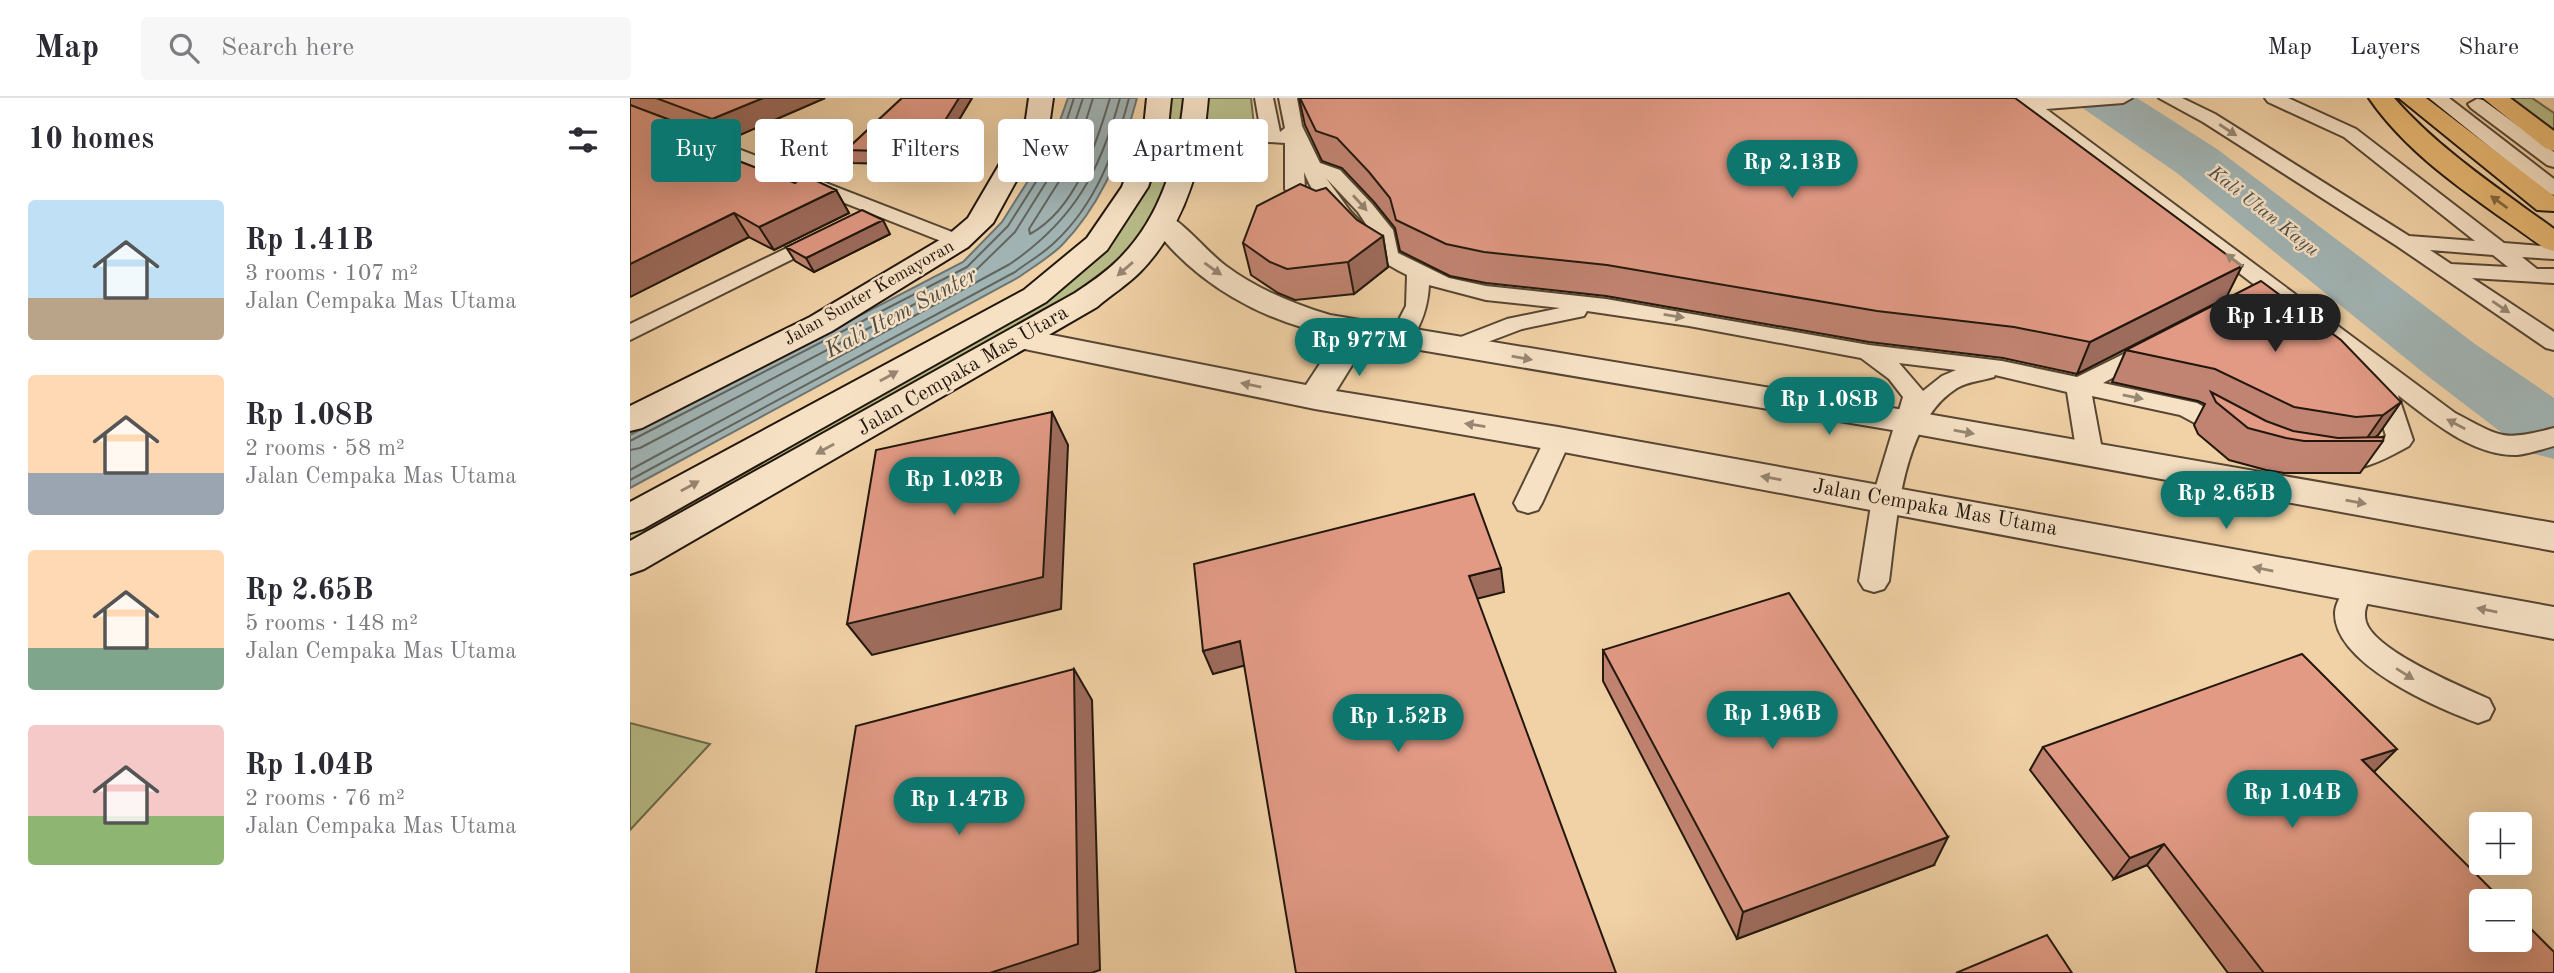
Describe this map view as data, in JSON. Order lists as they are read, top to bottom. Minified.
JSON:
{"streets":{"street":["Jalan Sunter Kemayoran","Jalan Cempaka Mas Utara","Jalan Cempaka Mas Utama"]},"crossings":[["Jalan Cempaka Mas Utara","Jalan Cempaka Mas Utama"]],"water":["Kali Utan Kayu","Kali Item Sunter"],"page":{"header":"Map","search":"Search here","nav":["Map","Layers","Share"],"heading":"10 homes","chip":["Buy","Rent","Filters","New","Apartment"],"price":["Rp 2.13B","Rp 1.41B","Rp 977M","Rp 1.08B","Rp 1.02B","Rp 2.65B","Rp 1.96B","Rp 1.52B","Rp 1.04B","Rp 1.47B"],"list":[{"name":"Rp 1.41B","note":"3 rooms · 107 m² · Jalan Cempaka Mas Utama"},{"name":"Rp 1.08B","note":"2 rooms · 58 m² · Jalan Cempaka Mas Utama"},{"name":"Rp 2.65B","note":"5 rooms · 148 m² · Jalan Cempaka Mas Utama"},{"name":"Rp 1.04B","note":"2 rooms · 76 m² · Jalan Cempaka Mas Utama"}],"map_buttons":["+","−"]}}
